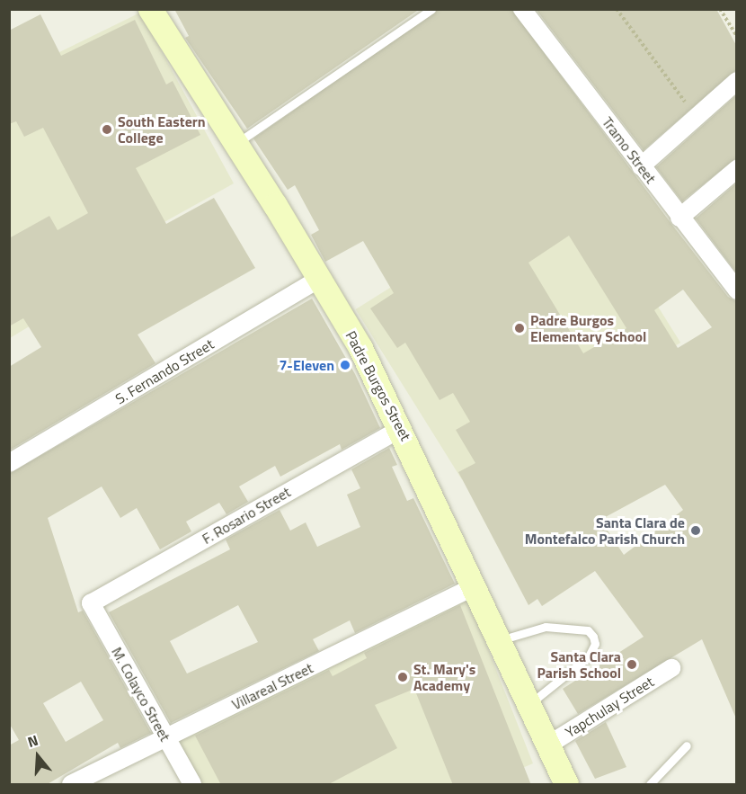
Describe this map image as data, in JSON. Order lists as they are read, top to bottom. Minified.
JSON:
{"streets":{"street":["Tramo Street","S. Fernando Street","Padre Burgos Street","F. Rosario Street","Villareal Street","M. Colayco Street","Yapchulay Street"]},"crossings":[["S. Fernando Street","Padre Burgos Street"],["Padre Burgos Street","F. Rosario Street"],["Padre Burgos Street","Villareal Street"],["Padre Burgos Street","Yapchulay Street"],["F. Rosario Street","M. Colayco Street"],["Villareal Street","M. Colayco Street"]],"places":["South Eastern College","Padre Burgos Elementary School","7-Eleven","Santa Clara de Montefalco Parish Church","Santa Clara Parish School","St. Mary's Academy"],"north":"top"}
